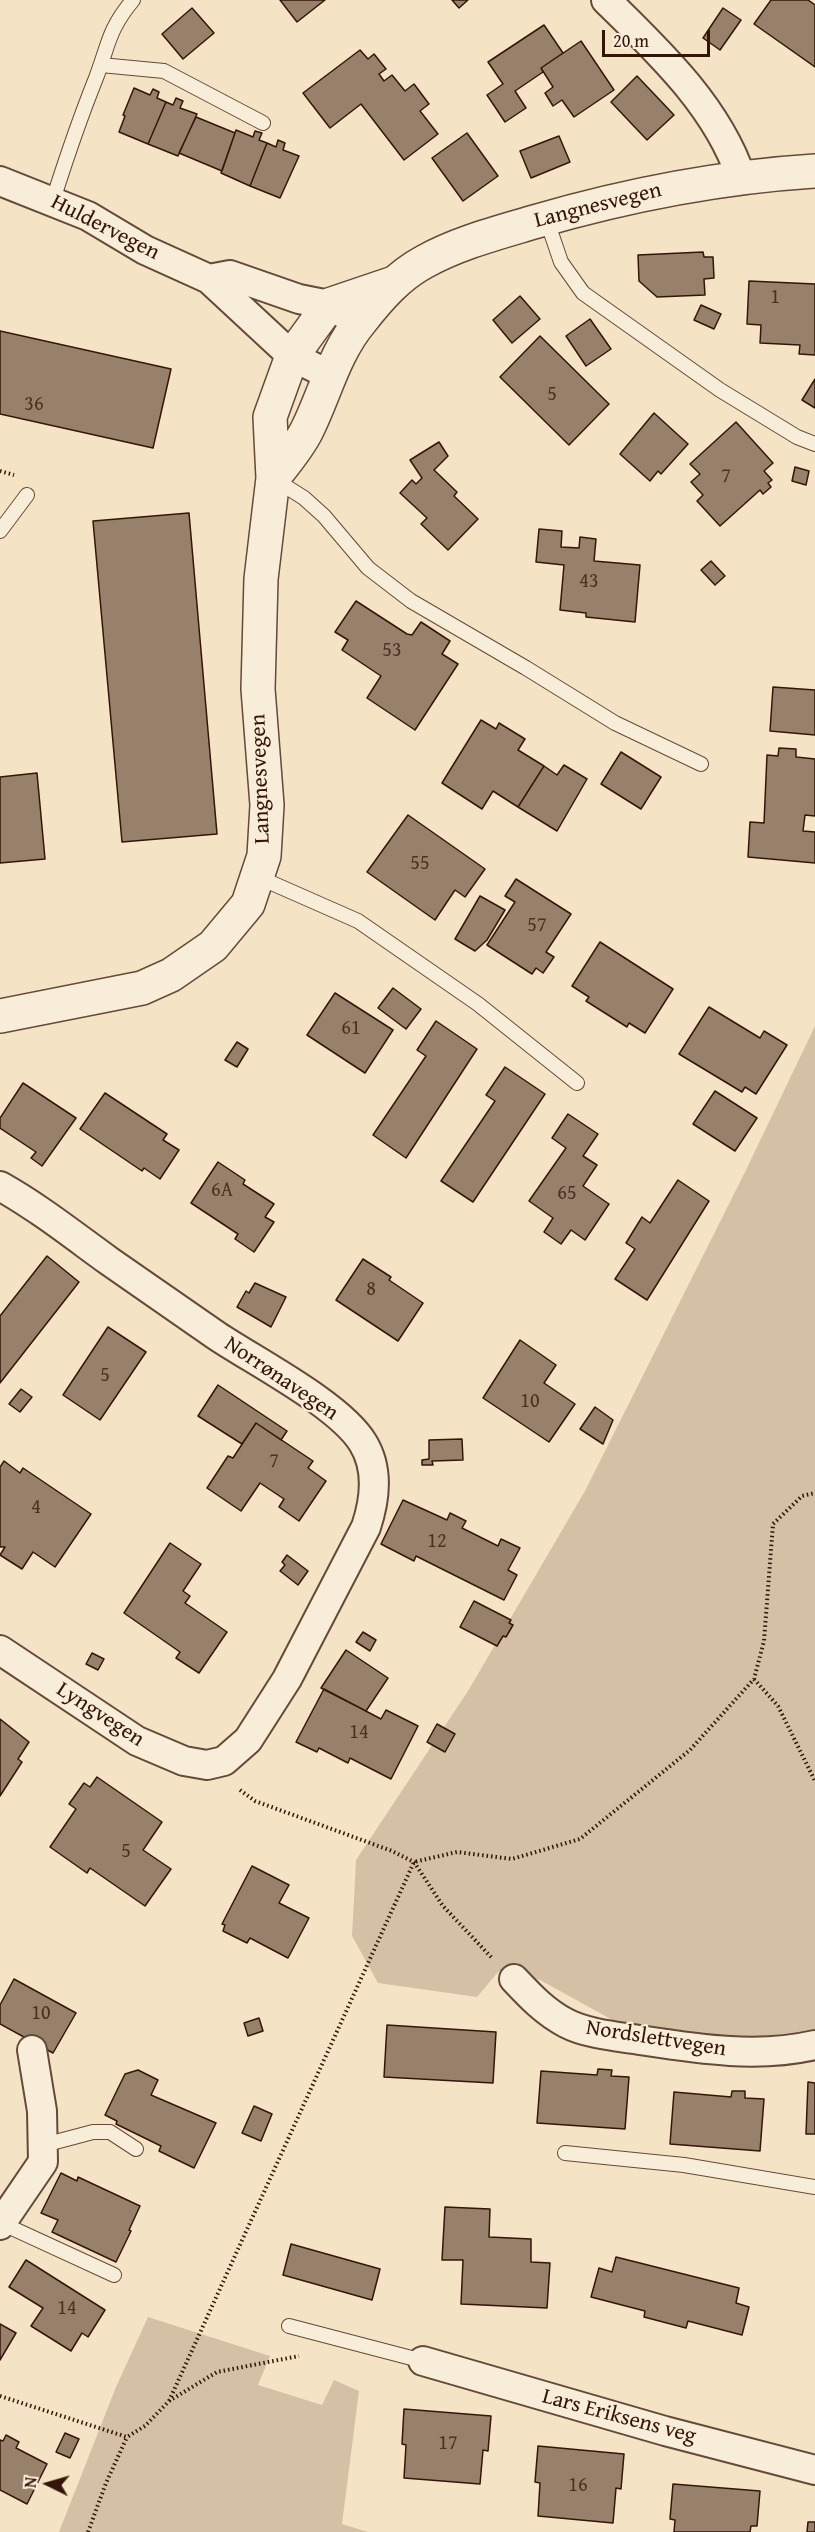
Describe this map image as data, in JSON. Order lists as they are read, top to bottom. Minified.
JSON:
{"streets":{"street":["Langnesvegen","Huldervegen","Norrønavegen","Lyngvegen","Nordslettvegen","Lars Eriksens veg"]},"crossings":[["Langnesvegen","Huldervegen"],["Norrønavegen","Lyngvegen"]],"house_numbers":["1","5","36","7","43","53","55","57","61","6A","65","8","5","10","7","4","12","14","5","10","14","17","16"],"scale_bar":"20 m","north":"left"}
